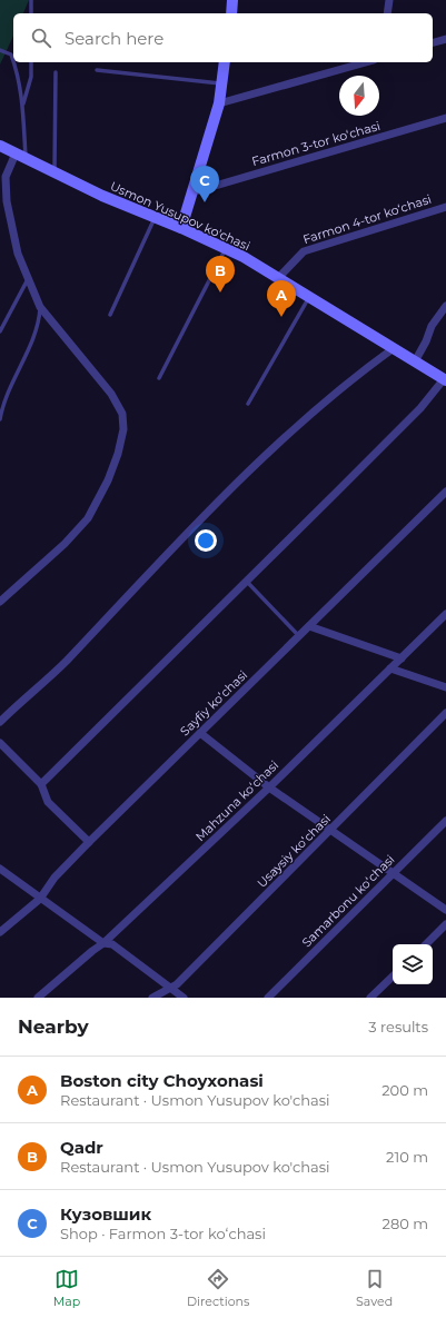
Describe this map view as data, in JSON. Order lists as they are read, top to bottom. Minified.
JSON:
{"streets":{"main road":["Usmon Yusupov ko'chasi"],"street":["Farmon 3-tor koʻchasi","Farmon 4-tor koʻchasi","Sayfiy koʻchasi","Mahzuna koʻchasi","Usaysiy koʻchasi","Samarbonu koʻchasi"]},"crossings":[["Usmon Yusupov ko'chasi","Farmon 4-tor koʻchasi"]],"north":"bottom","page":{"search":"Search here","pins":["C","B","A"],"heading":["Nearby","3 results"],"list":[{"mark":"A","name":"Boston city Choyxonasi","note":"Restaurant · Usmon Yusupov ko'chasi","value":"200 m"},{"mark":"B","name":"Qadr","note":"Restaurant · Usmon Yusupov ko'chasi","value":"210 m"},{"mark":"C","name":"Кузовшик","note":"Shop · Farmon 3-tor koʻchasi","value":"280 m"}],"nav":["Map","Directions","Saved"]}}
